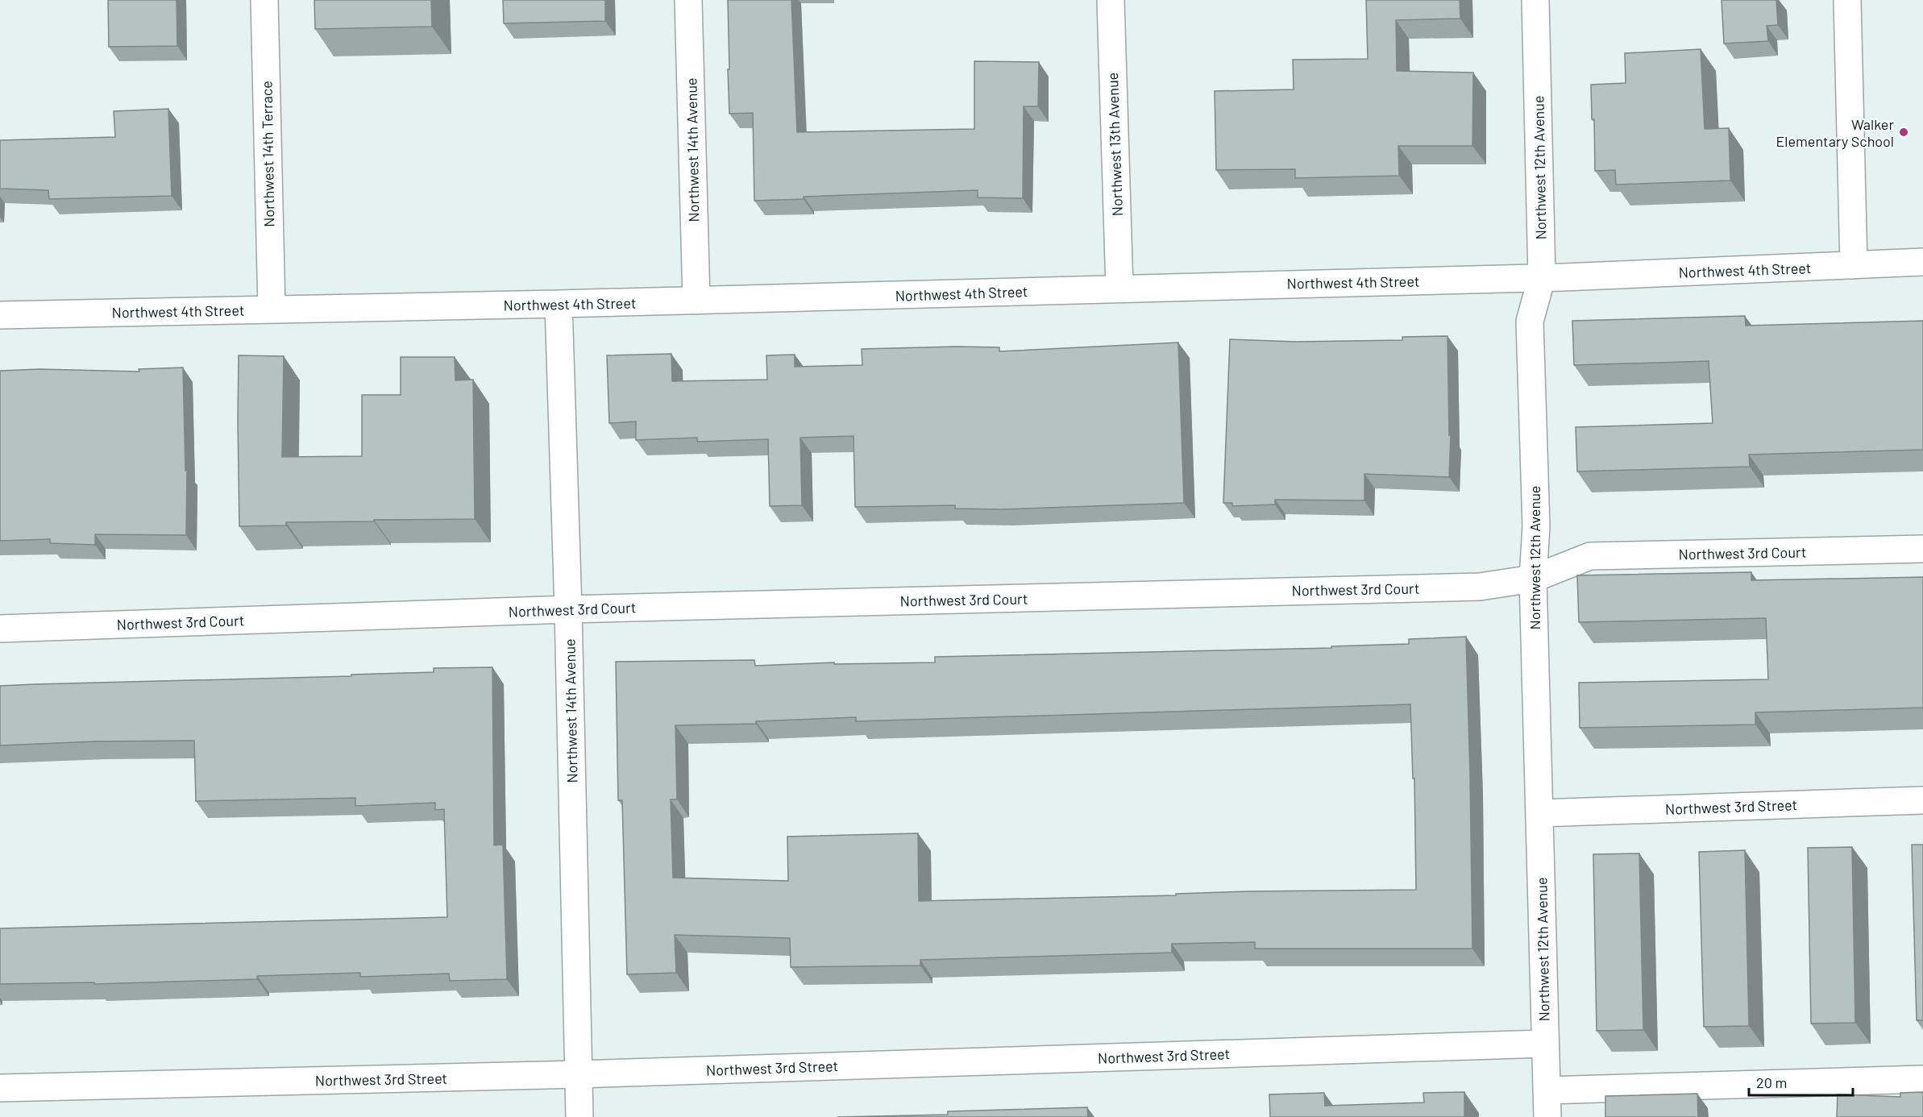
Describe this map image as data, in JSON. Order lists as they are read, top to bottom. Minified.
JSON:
{"streets":{"street":["Northwest 13th Avenue","Northwest 14th Avenue","Northwest 14th Terrace","Northwest 12th Avenue","Northwest 4th Street","Northwest 3rd Court","Northwest 3rd Street"]},"crossings":[["Northwest 13th Avenue","Northwest 4th Street"],["Northwest 14th Avenue","Northwest 4th Street"],["Northwest 14th Avenue","Northwest 3rd Court"],["Northwest 14th Avenue","Northwest 3rd Street"],["Northwest 14th Terrace","Northwest 4th Street"],["Northwest 12th Avenue","Northwest 4th Street"],["Northwest 12th Avenue","Northwest 3rd Court"],["Northwest 12th Avenue","Northwest 3rd Street"]],"places":["Walker Elementary School"],"scale_bar":"20 m"}
